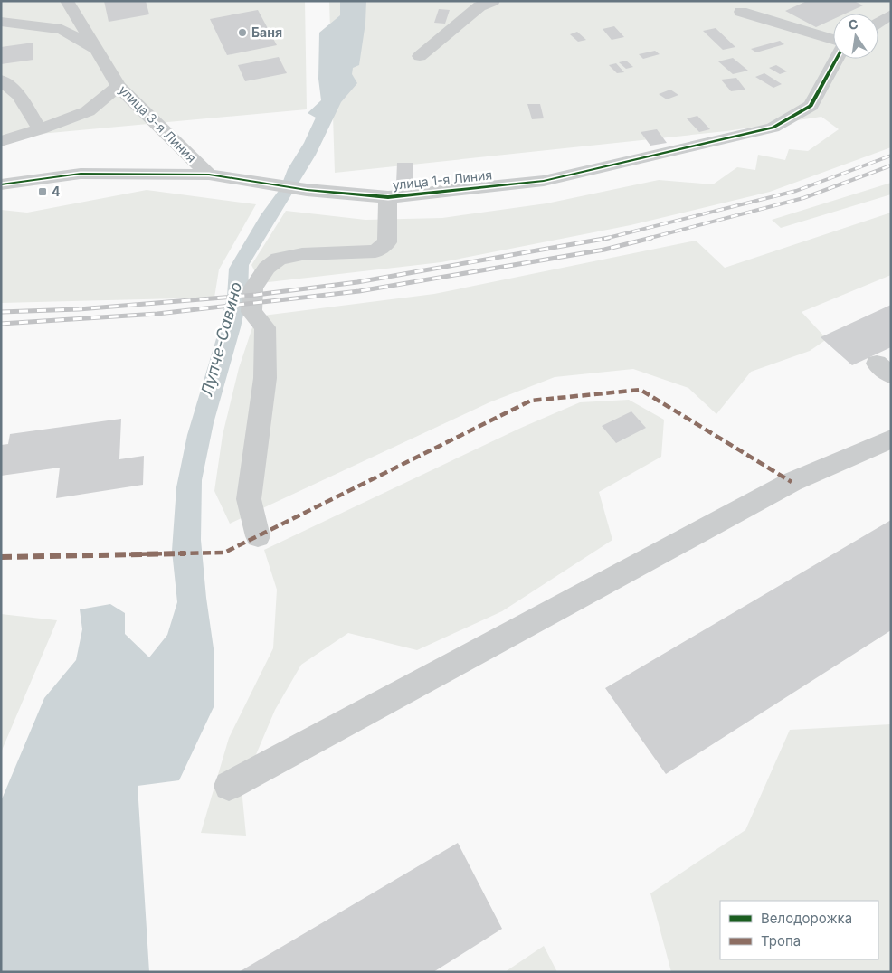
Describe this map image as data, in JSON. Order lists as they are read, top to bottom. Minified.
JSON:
{"streets":{"street":["улица 3-я Линия","улица 1-я Линия"]},"crossings":[["улица 3-я Линия","улица 1-я Линия"]],"water":["Лупче-Савино"],"places":{"other":["Баня"],"transit":["4"]},"legend":["Велодорожка","Тропа"],"north":"top"}
